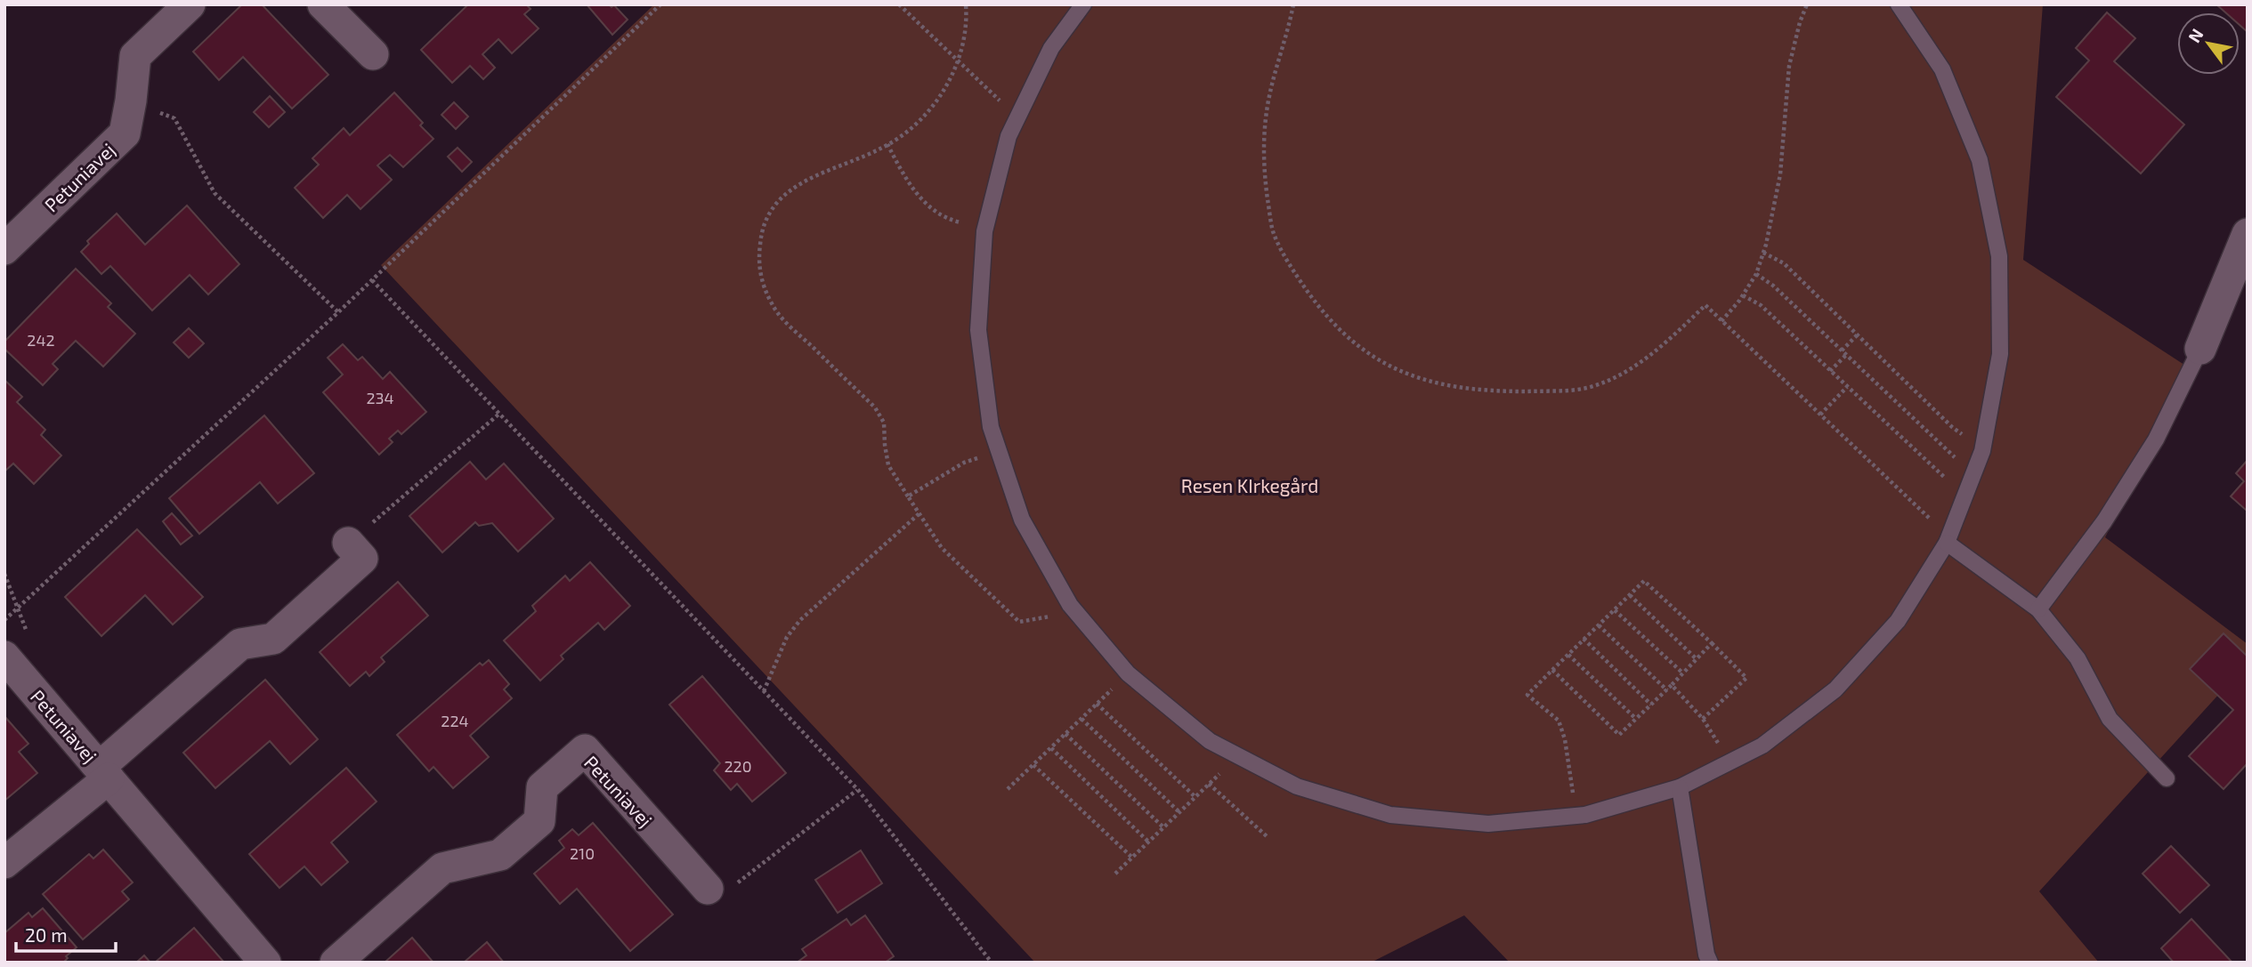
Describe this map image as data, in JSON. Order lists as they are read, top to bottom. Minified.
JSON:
{"streets":{"street":["Petuniavej"]},"parks":["Resen KIrkegård"],"house_numbers":["242","234","224","220","210"],"scale_bar":"20 m","north":"top left"}
